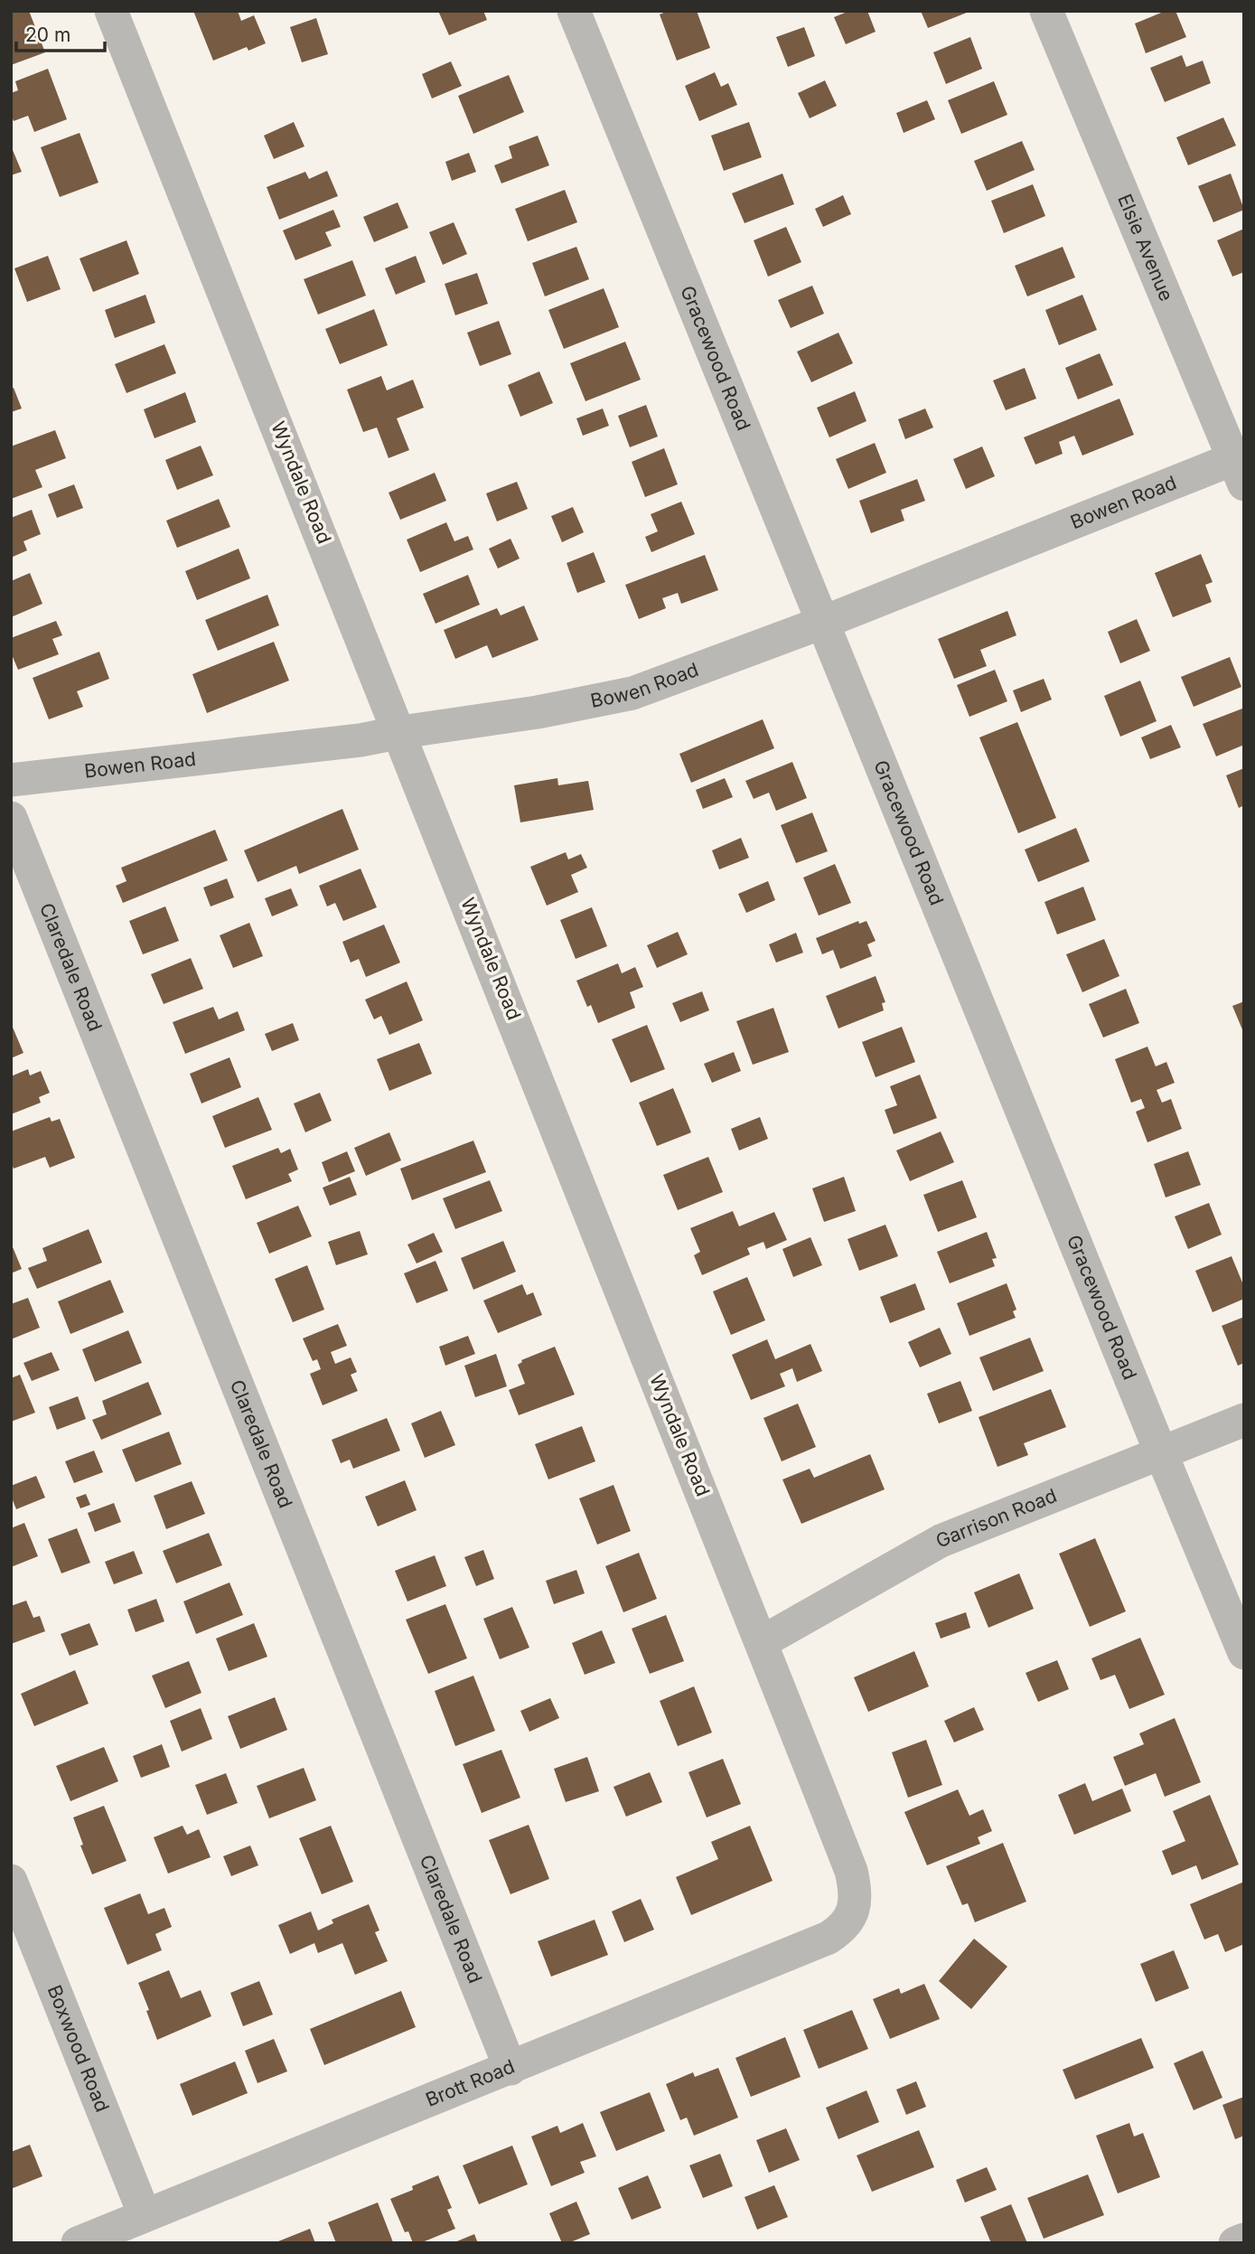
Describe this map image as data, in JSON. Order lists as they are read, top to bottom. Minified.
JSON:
{"streets":{"street":["Elsie Avenue","Gracewood Road","Wyndale Road","Bowen Road","Claredale Road","Garrison Road","Boxwood Road","Brott Road"]},"crossings":[["Elsie Avenue","Bowen Road"],["Gracewood Road","Bowen Road"],["Gracewood Road","Garrison Road"],["Wyndale Road","Bowen Road"],["Wyndale Road","Garrison Road"],["Wyndale Road","Brott Road"],["Claredale Road","Brott Road"],["Boxwood Road","Brott Road"]],"scale_bar":"20 m"}
